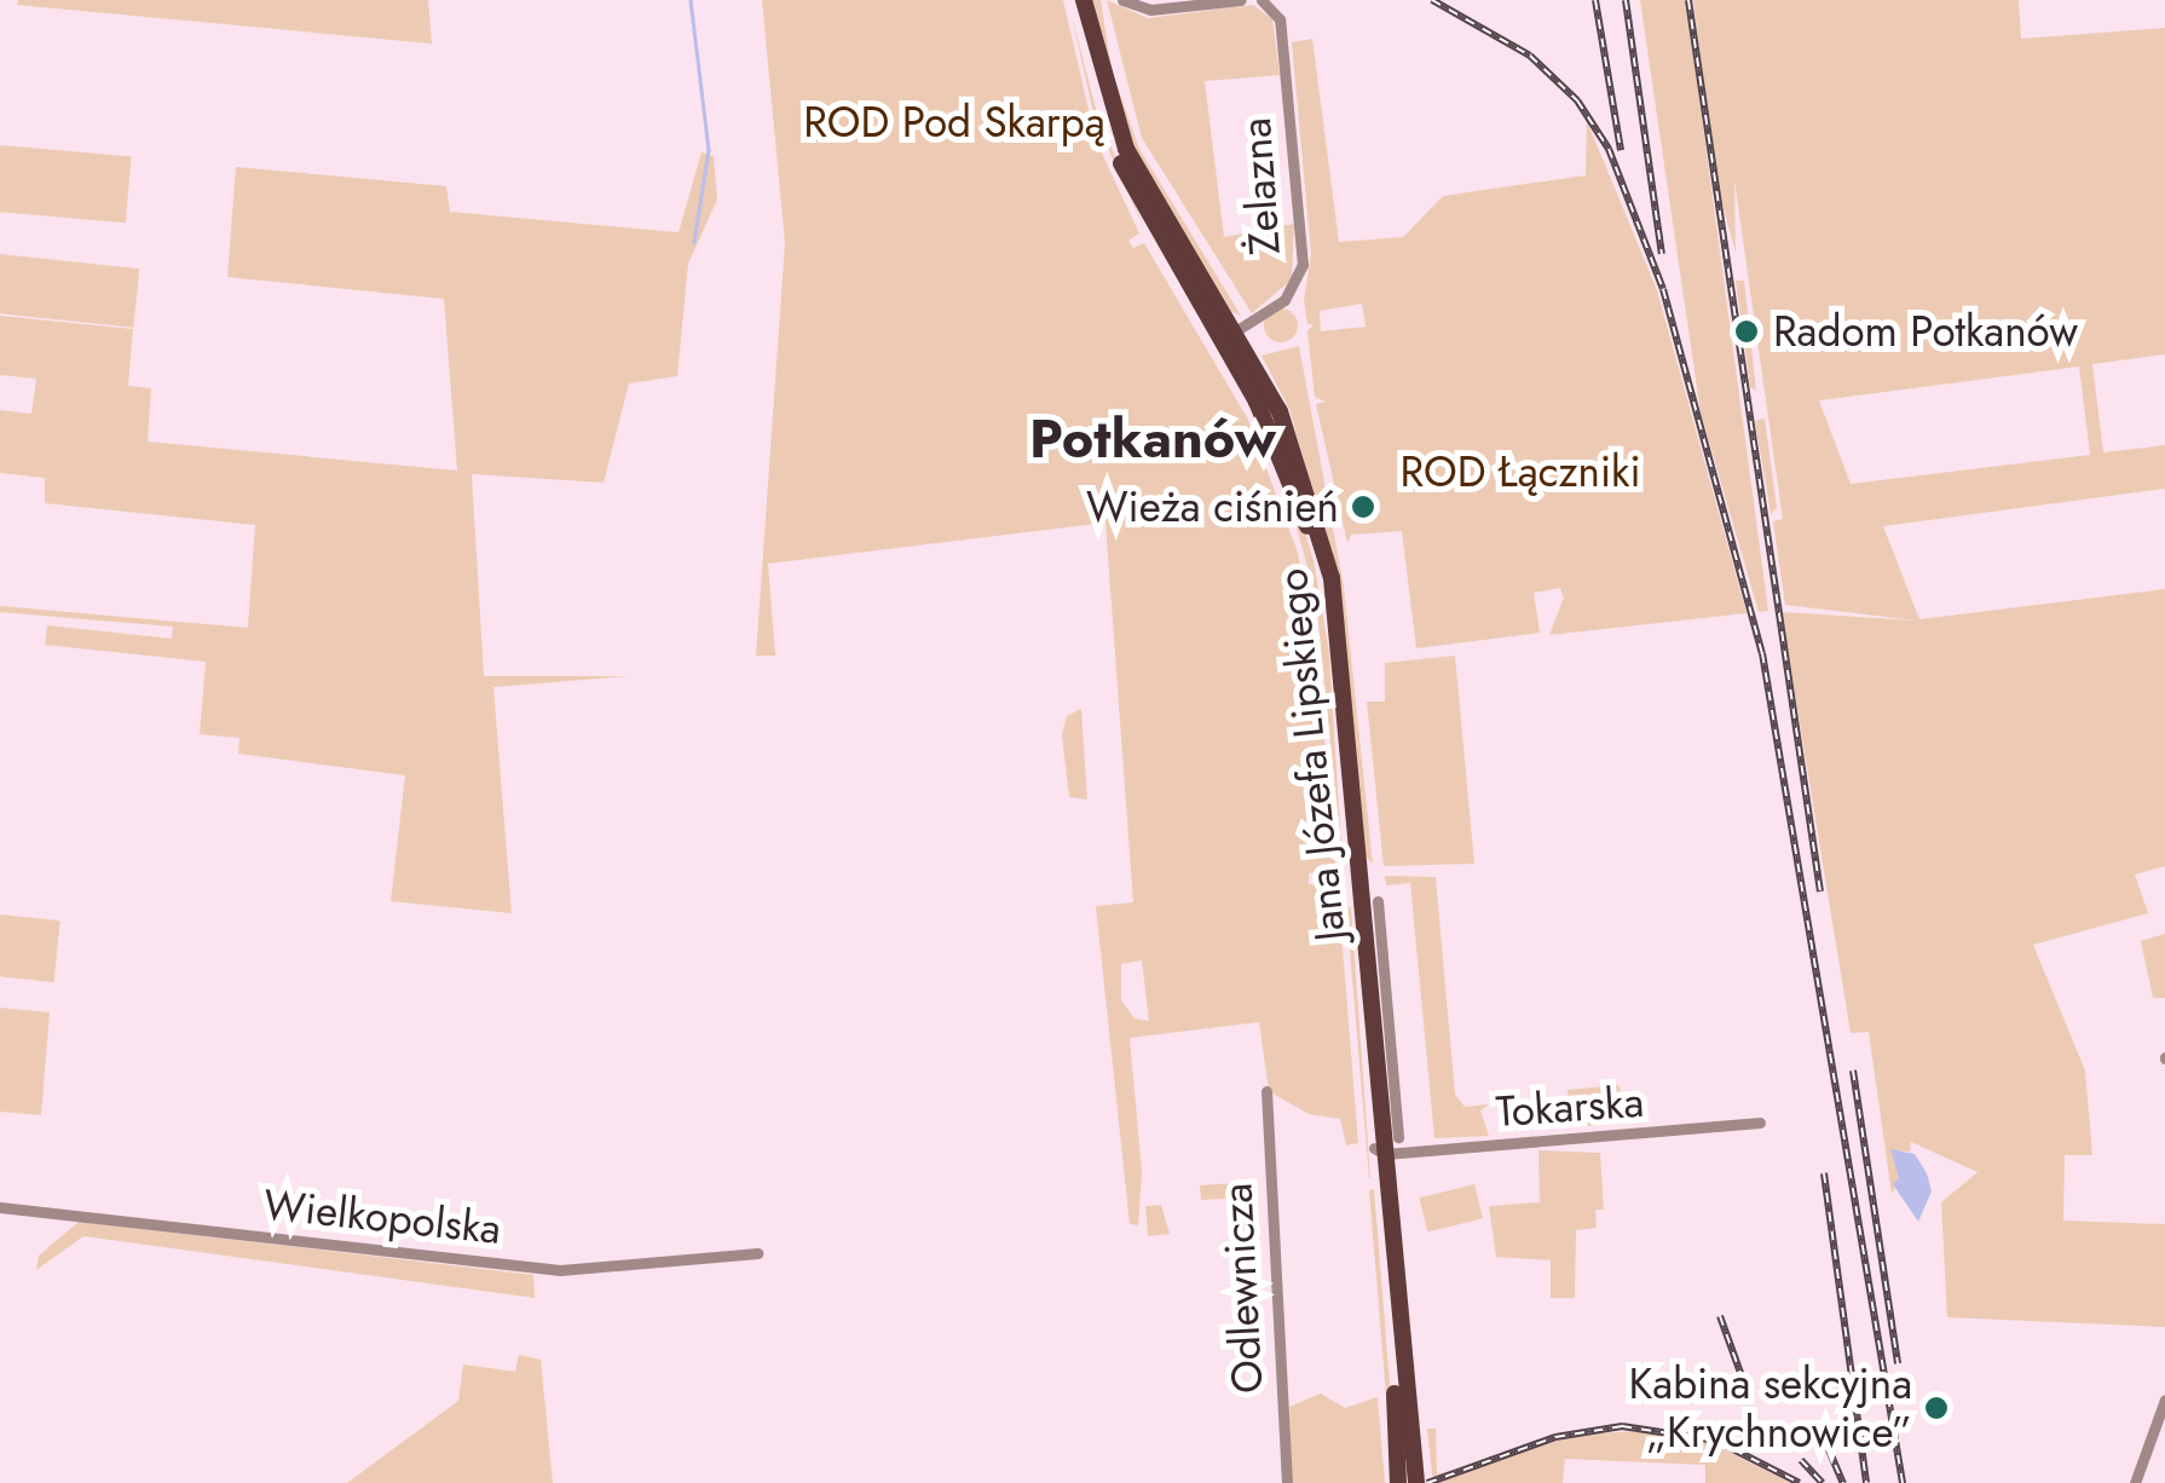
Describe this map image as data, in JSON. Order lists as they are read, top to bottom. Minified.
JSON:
{"streets":{"main road":["Jana Józefa Lipskiego"],"street":["Żelazna","Tokarska","Wielkopolska","Odlewnicza"]},"crossings":[["Żelazna","Jana Józefa Lipskiego"],["Jana Józefa Lipskiego","Tokarska"]],"districts":["Potkanów"],"parks":["ROD Pod Skarpą","ROD Łączniki"],"places":["Radom Potkanów","Wieża ciśnień","Kabina sekcyjna „Krychnowice”"]}
